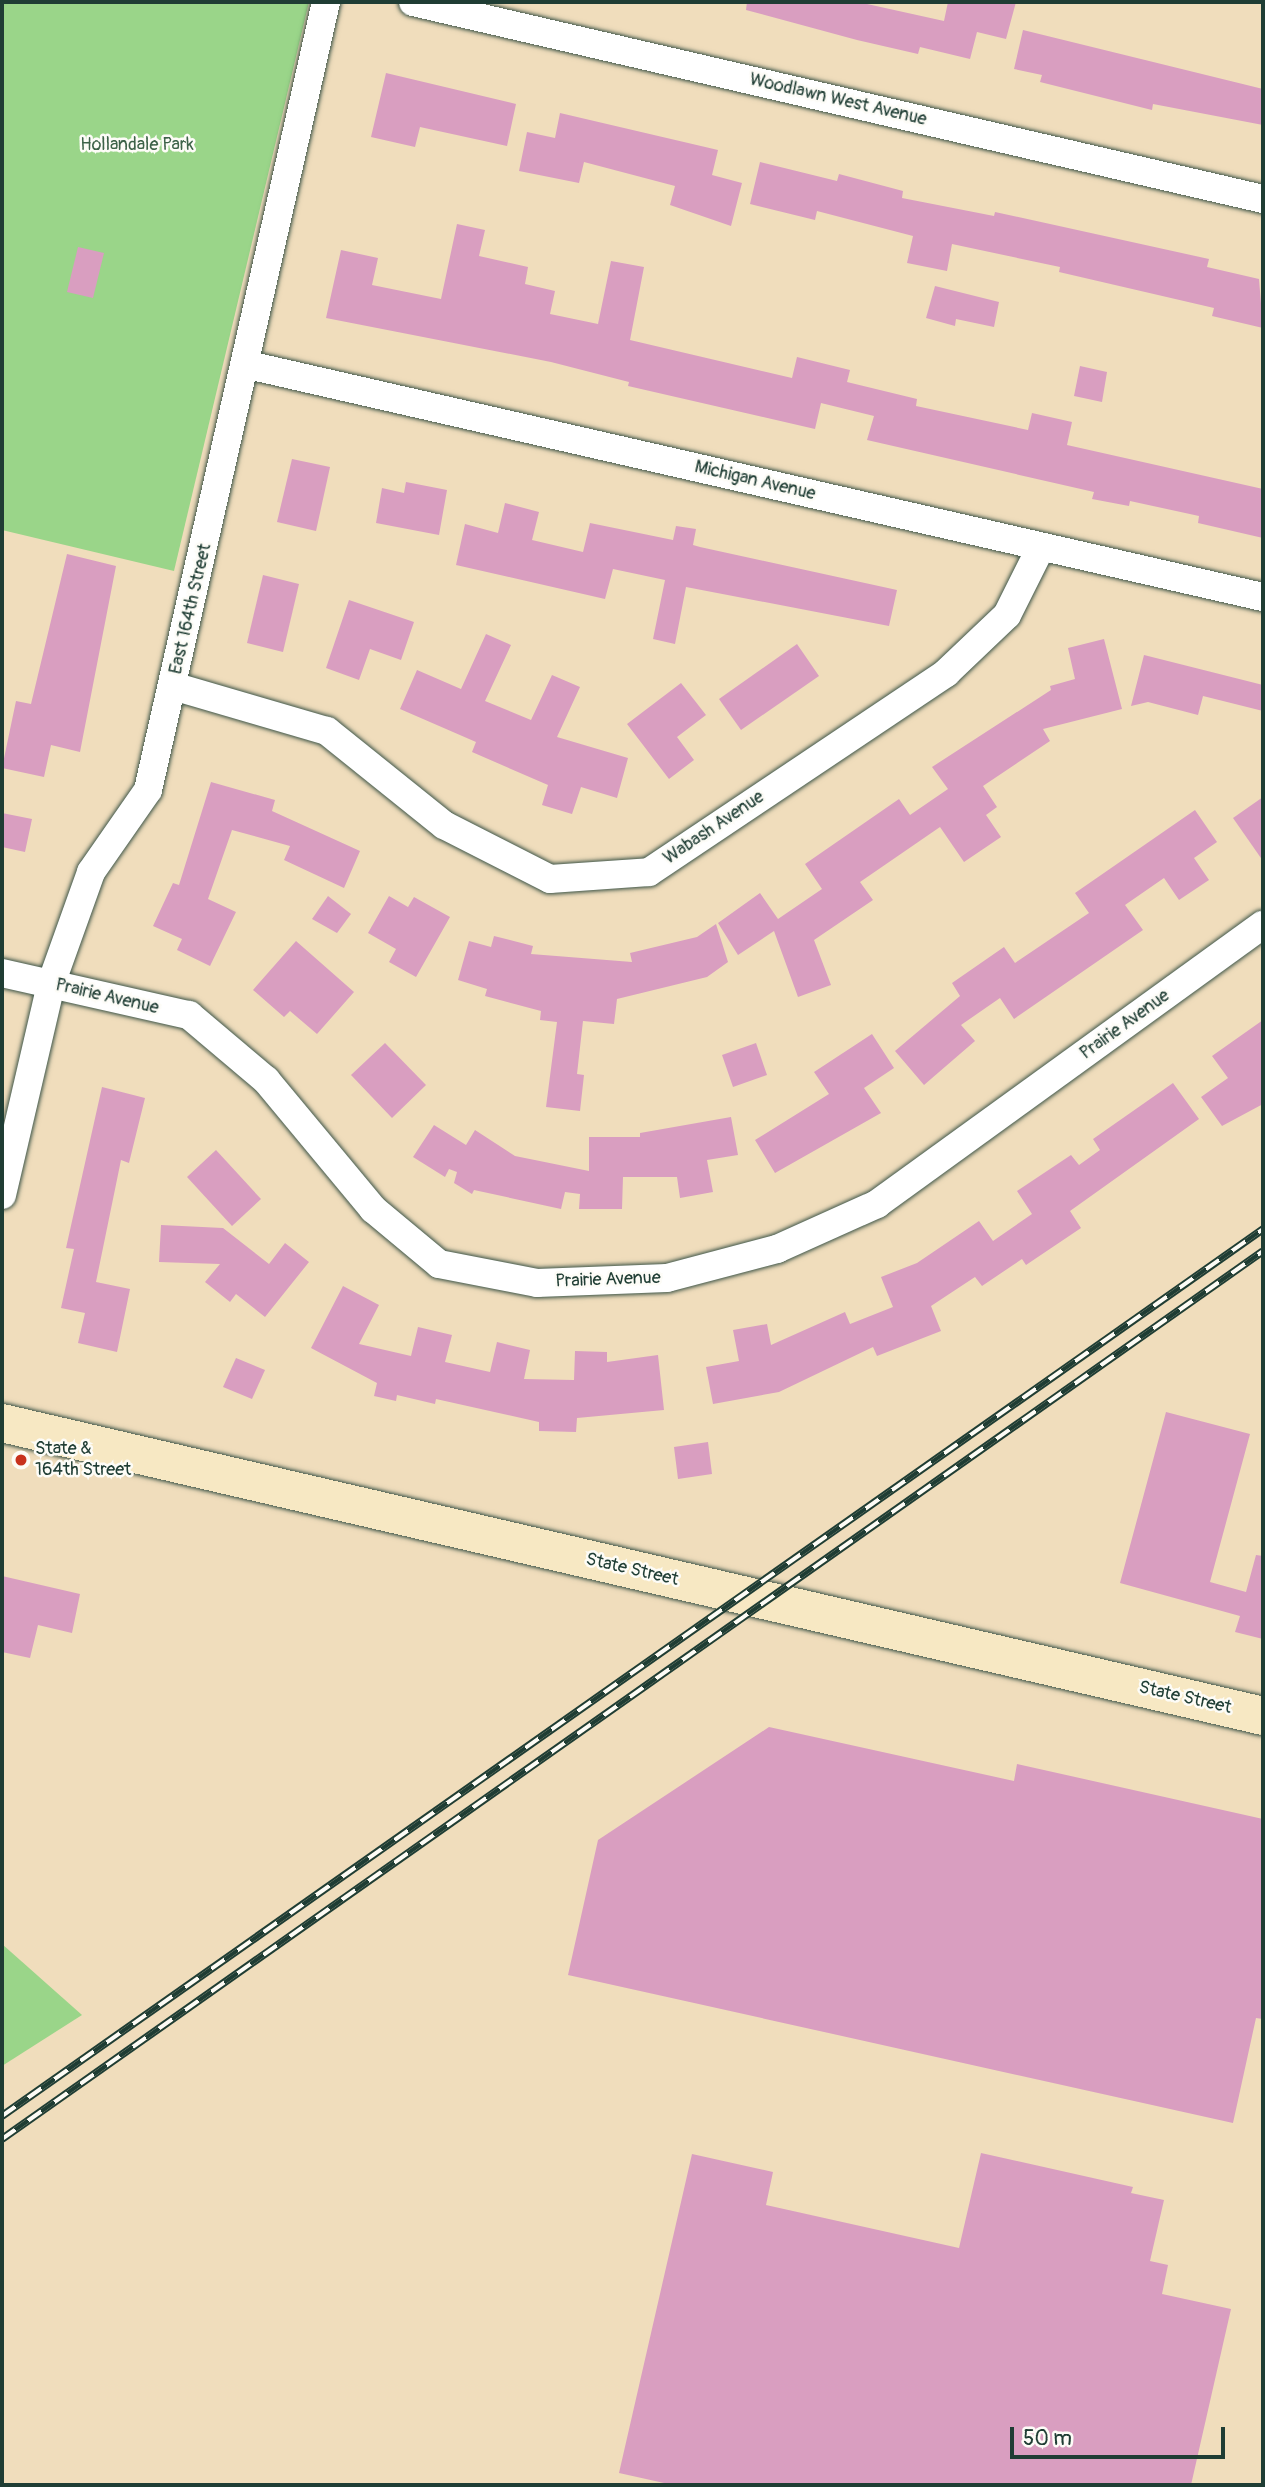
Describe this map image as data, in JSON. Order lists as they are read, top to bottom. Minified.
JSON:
{"streets":{"street":["Woodlawn West Avenue","Michigan Avenue","East 164th Street","Wabash Avenue","Prairie Avenue","State Street"]},"crossings":[["Michigan Avenue","East 164th Street"],["Michigan Avenue","Wabash Avenue"],["East 164th Street","Wabash Avenue"],["East 164th Street","Prairie Avenue"]],"parks":["Hollandale Park"],"places":["State & 164th Street"],"scale_bar":"50 m"}
